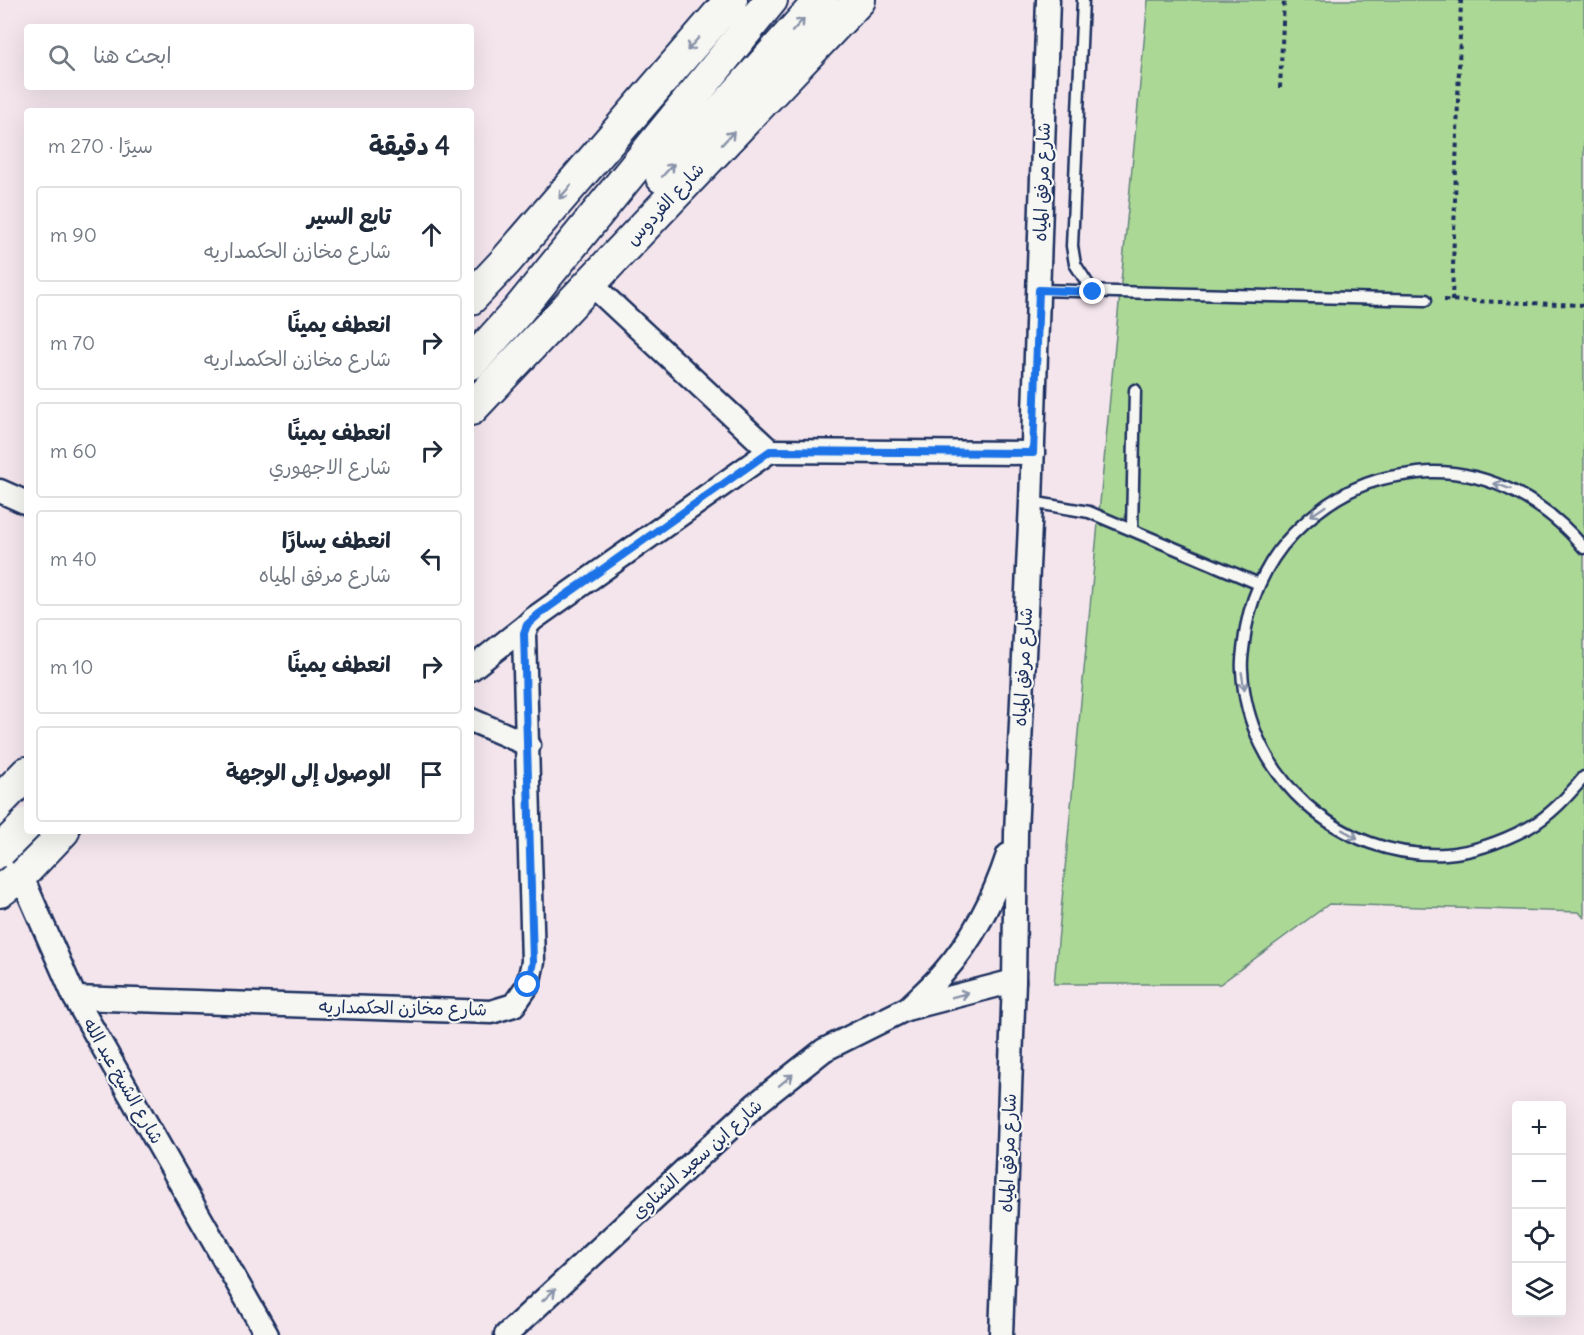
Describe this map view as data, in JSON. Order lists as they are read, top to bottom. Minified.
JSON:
{"streets":{"main road":["شارع الفردوس"],"street":["شارع مرفق المياه","شارع مخازن الحكمداريه","شارع الشيخ عبد الله","شارع ابن سعيد الشناوى"]},"crossings":[["شارع مرفق المياه","شارع ابن سعيد الشناوى"],["شارع مخازن الحكمداريه","شارع الشيخ عبد الله"]],"one_way":["شارع ابن سعيد الشناوى"],"page":{"search":"ابحث هنا","heading":["4 دقيقة","سيرًا · 270 m"],"list":[["تابع السير","شارع مخازن الحكمداريه","90 m"],["انعطف يمينًا","شارع مخازن الحكمداريه","70 m"],["انعطف يمينًا","شارع الاجهوري","60 m"],["انعطف يسارًا","شارع مرفق المياه","40 m"],["انعطف يمينًا","10 m"],"الوصول إلى الوجهة"],"map_buttons":["+","−"]}}
